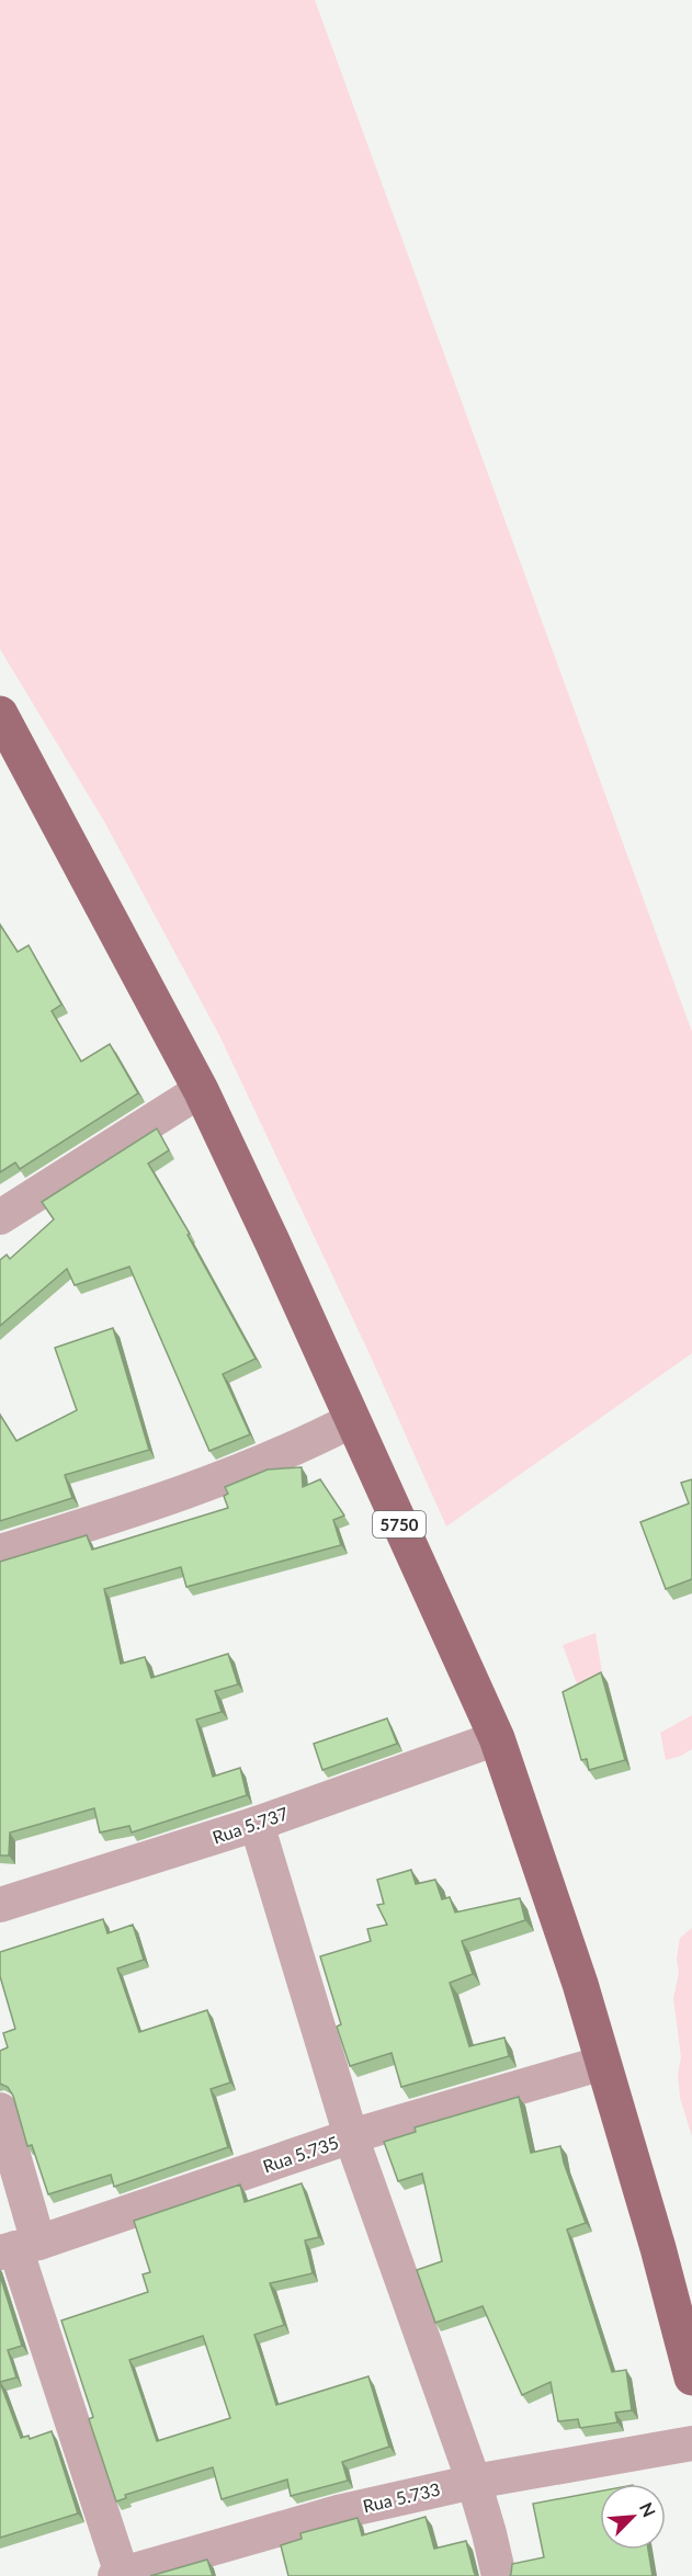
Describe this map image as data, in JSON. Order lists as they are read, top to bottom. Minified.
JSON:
{"streets":{"main road":["5750"],"street":["Rua 5.737","Rua 5.735","Rua 5.733"]},"crossings":[["5750","Rua 5.737"],["5750","Rua 5.735"]],"north":"top right"}
